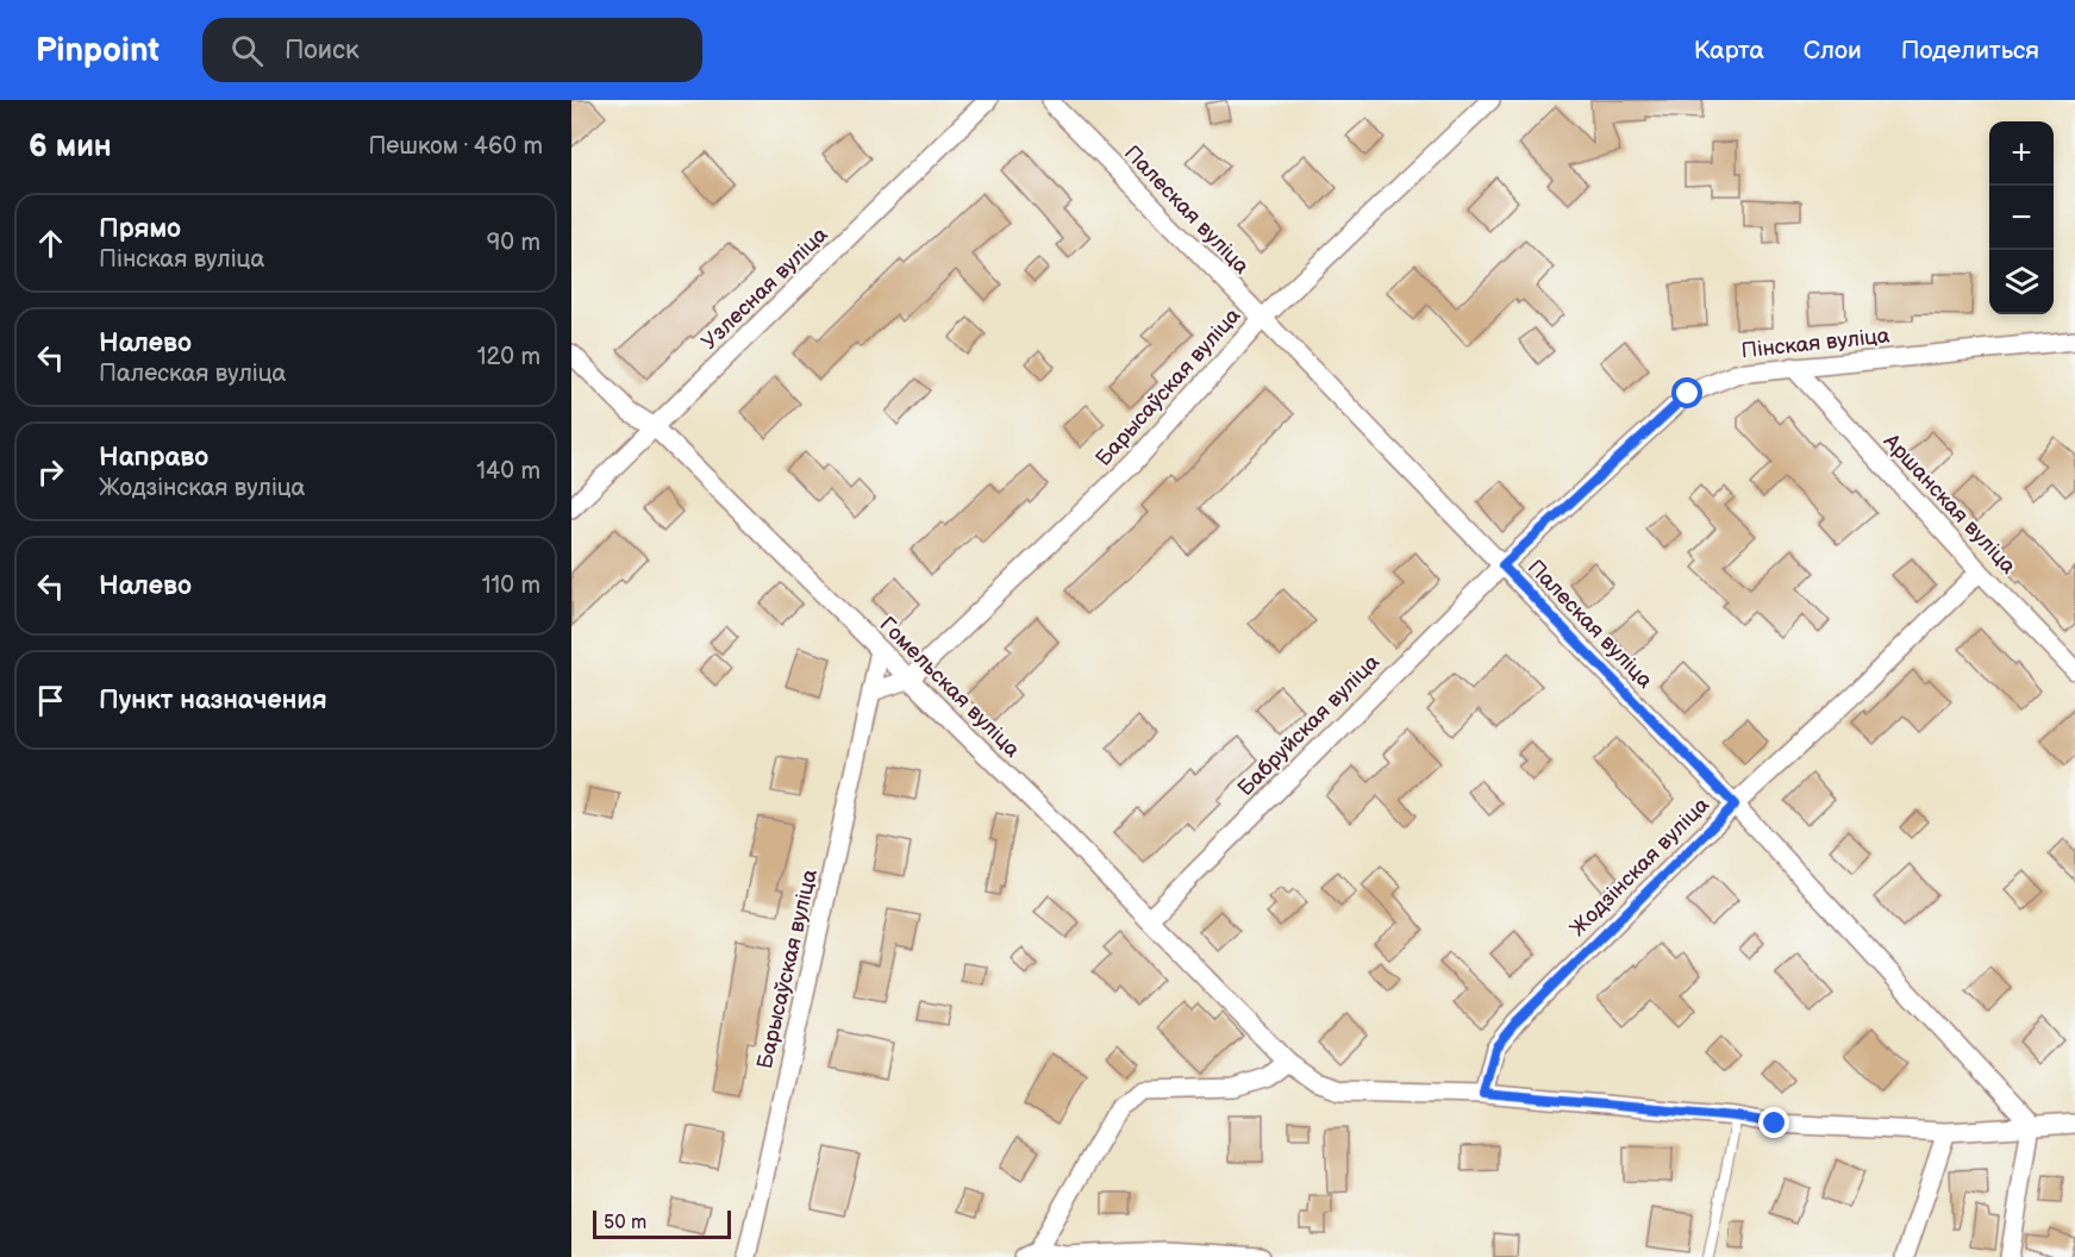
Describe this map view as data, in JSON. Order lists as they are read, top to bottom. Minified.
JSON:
{"streets":{"street":["Палеская вуліца","Узлесная вуліца","Пінская вуліца","Барысаўская вуліца","Аршанская вуліца","Гомельская вуліца","Бабруйская вуліца","Жодзінская вуліца"]},"crossings":[["Палеская вуліца","Пінская вуліца"],["Палеская вуліца","Барысаўская вуліца"],["Палеская вуліца","Гомельская вуліца"],["Палеская вуліца","Бабруйская вуліца"],["Палеская вуліца","Жодзінская вуліца"],["Узлесная вуліца","Гомельская вуліца"],["Пінская вуліца","Аршанская вуліца"],["Пінская вуліца","Бабруйская вуліца"],["Барысаўская вуліца","Гомельская вуліца"],["Аршанская вуліца","Жодзінская вуліца"],["Гомельская вуліца","Бабруйская вуліца"],["Гомельская вуліца","Жодзінская вуліца"]],"scale_bar":"50 m","page":{"header":"Pinpoint","search":"Поиск","nav":["Карта","Слои","Поделиться"],"heading":["6 мин","Пешком · 460 m"],"map_buttons":["+","−"],"list":[["Прямо","Пінская вуліца","90 m"],["Налево","Палеская вуліца","120 m"],["Направо","Жодзінская вуліца","140 m"],["Налево","110 m"],"Пункт назначения"],"scale":"50 m"}}
